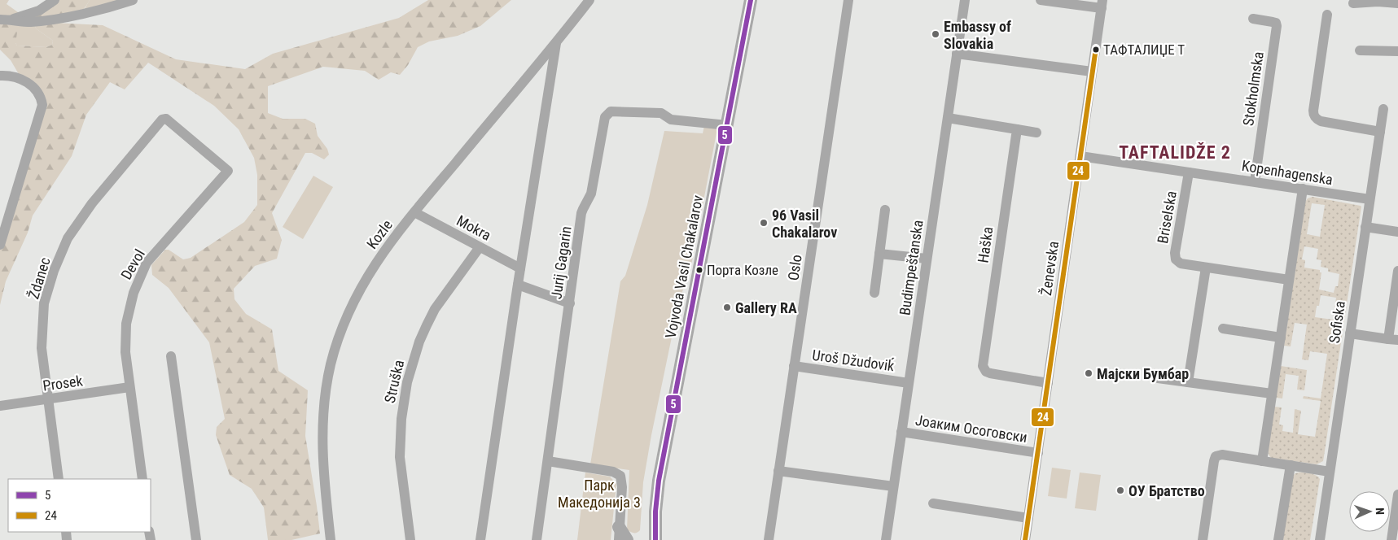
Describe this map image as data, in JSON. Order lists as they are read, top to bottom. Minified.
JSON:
{"streets":{"street":["Stokholmska","Kopenhagenska","Briselska","Mokra","Kozle","Haška","Jurij Gagarin","Devol","Vojvoda Vasil Chakalarov","Oslo","Budimpeštanska","Ženevska","Ždanec","Sofiska","Uroš Džudoviḱ","Struška","Prosek","Јоаким Осоговски"]},"crossings":[["Stokholmska","Kopenhagenska"],["Kopenhagenska","Briselska"],["Kopenhagenska","Ženevska"],["Kopenhagenska","Sofiska"],["Mokra","Kozle"],["Mokra","Struška"],["Haška","Ženevska"],["Jurij Gagarin","Vojvoda Vasil Chakalarov"],["Devol","Ždanec"],["Devol","Prosek"],["Oslo","Uroš Džudoviḱ"],["Budimpeštanska","Uroš Džudoviḱ"],["Budimpeštanska","Јоаким Осоговски"],["Ženevska","Јоаким Осоговски"],["Ždanec","Prosek"]],"districts":["TAFTALIDŽE 2"],"parks":["Парк Македонија 3"],"places":["Embassy of Slovakia","ТАФТАЛИЏЕ Т","96 Vasil Chakalarov","Порта Козле","Gallery RA","Мајски Бумбар","ОУ Братство"],"lines":["transit line 5","transit line 24"],"legend":["5","24"],"north":"right"}
